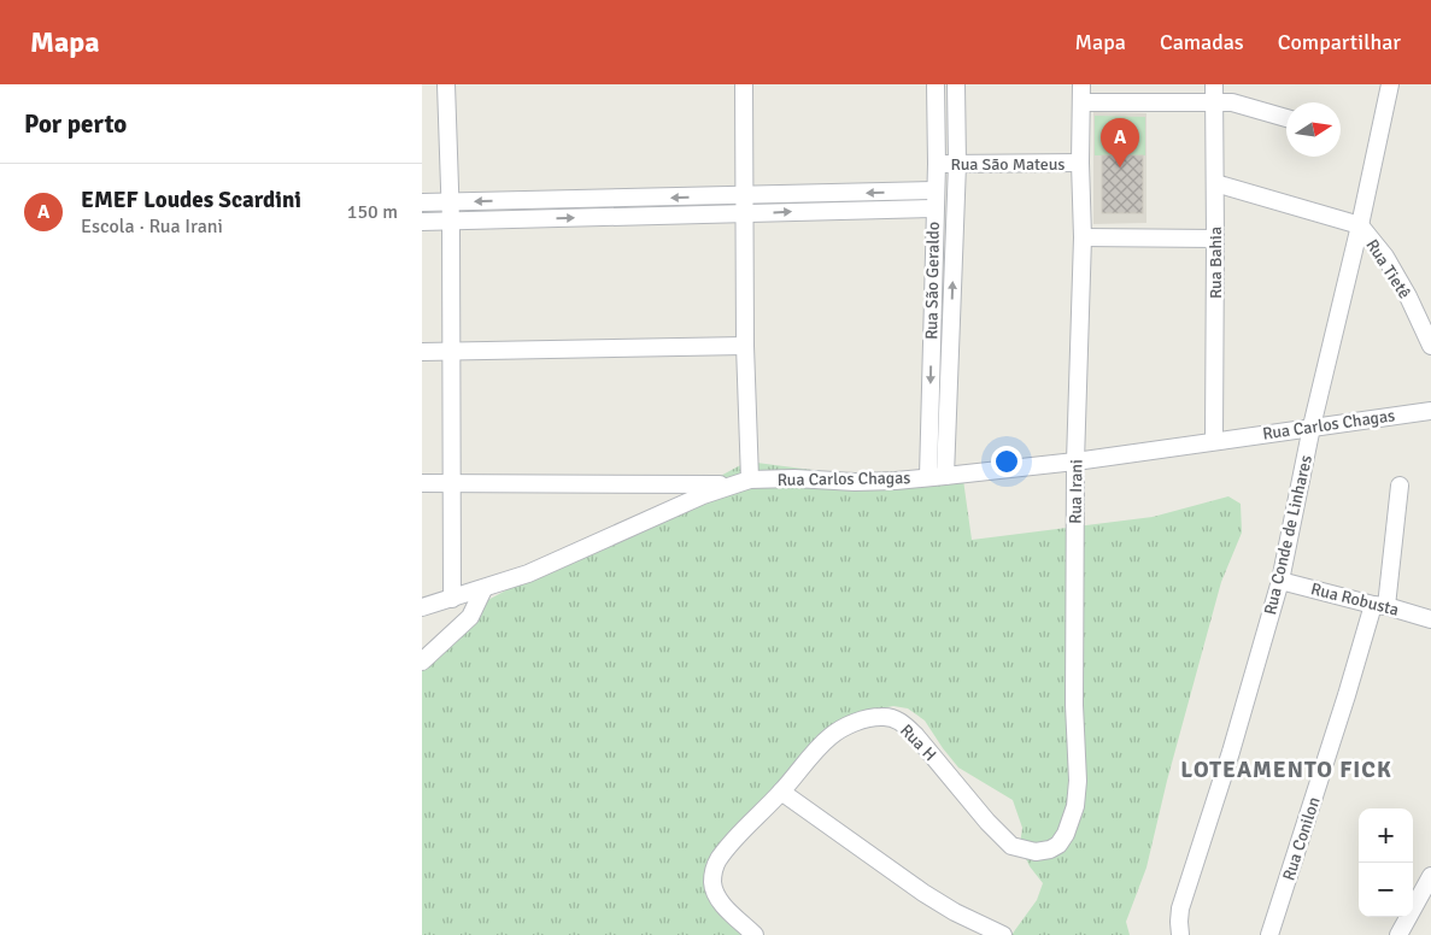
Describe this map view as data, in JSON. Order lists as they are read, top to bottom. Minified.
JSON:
{"streets":{"street":["Rua São Mateus","Rua Bahia","Rua Tietê","Rua São Geraldo","Rua Carlos Chagas","Rua Irani","Rua Conde de Linhares","Rua Robusta","Rua H","Rua Conilon"]},"crossings":[["Rua São Mateus","Rua São Geraldo"],["Rua São Mateus","Rua Irani"],["Rua Bahia","Rua Carlos Chagas"],["Rua Tietê","Rua Conde de Linhares"],["Rua São Geraldo","Rua Carlos Chagas"],["Rua Carlos Chagas","Rua Irani"],["Rua Carlos Chagas","Rua Conde de Linhares"],["Rua Irani","Rua H"],["Rua Conde de Linhares","Rua Robusta"],["Rua Robusta","Rua Conilon"]],"districts":["LOTEAMENTO FICK"],"north":"right","page":{"header":"Mapa","nav":["Mapa","Camadas","Compartilhar"],"heading":"Por perto","pins":"A","list":[{"mark":"A","name":"EMEF Loudes Scardini","note":"Escola · Rua Irani","value":"150 m"}],"map_buttons":["+","−"]}}
